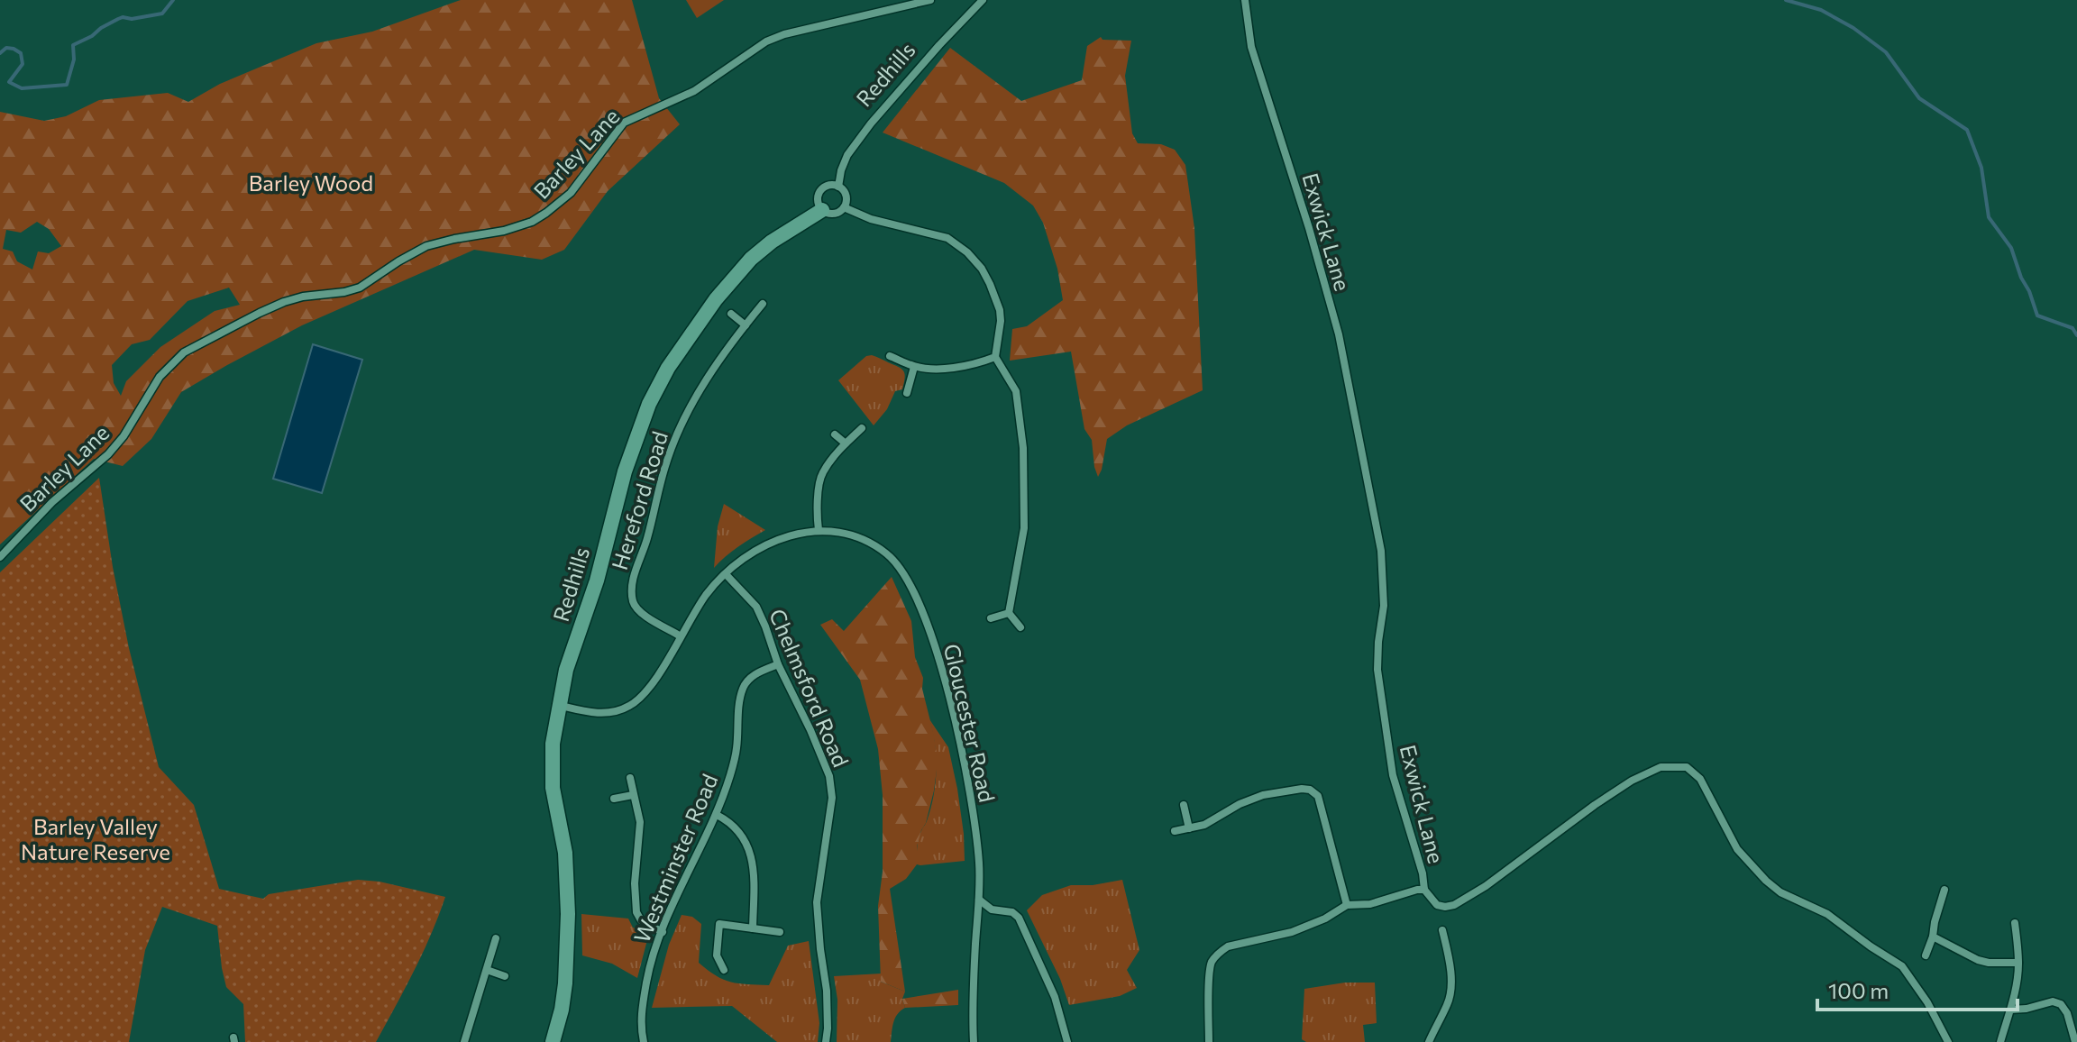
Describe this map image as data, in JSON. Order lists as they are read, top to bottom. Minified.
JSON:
{"streets":{"street":["Redhills","Barley Lane","Exwick Lane","Hereford Road","Chelmsford Road","Gloucester Road","Westminster Road"]},"crossings":[["Chelmsford Road","Westminster Road"]],"parks":["Barley Wood","Barley Valley Nature Reserve"],"scale_bar":"100 m"}
